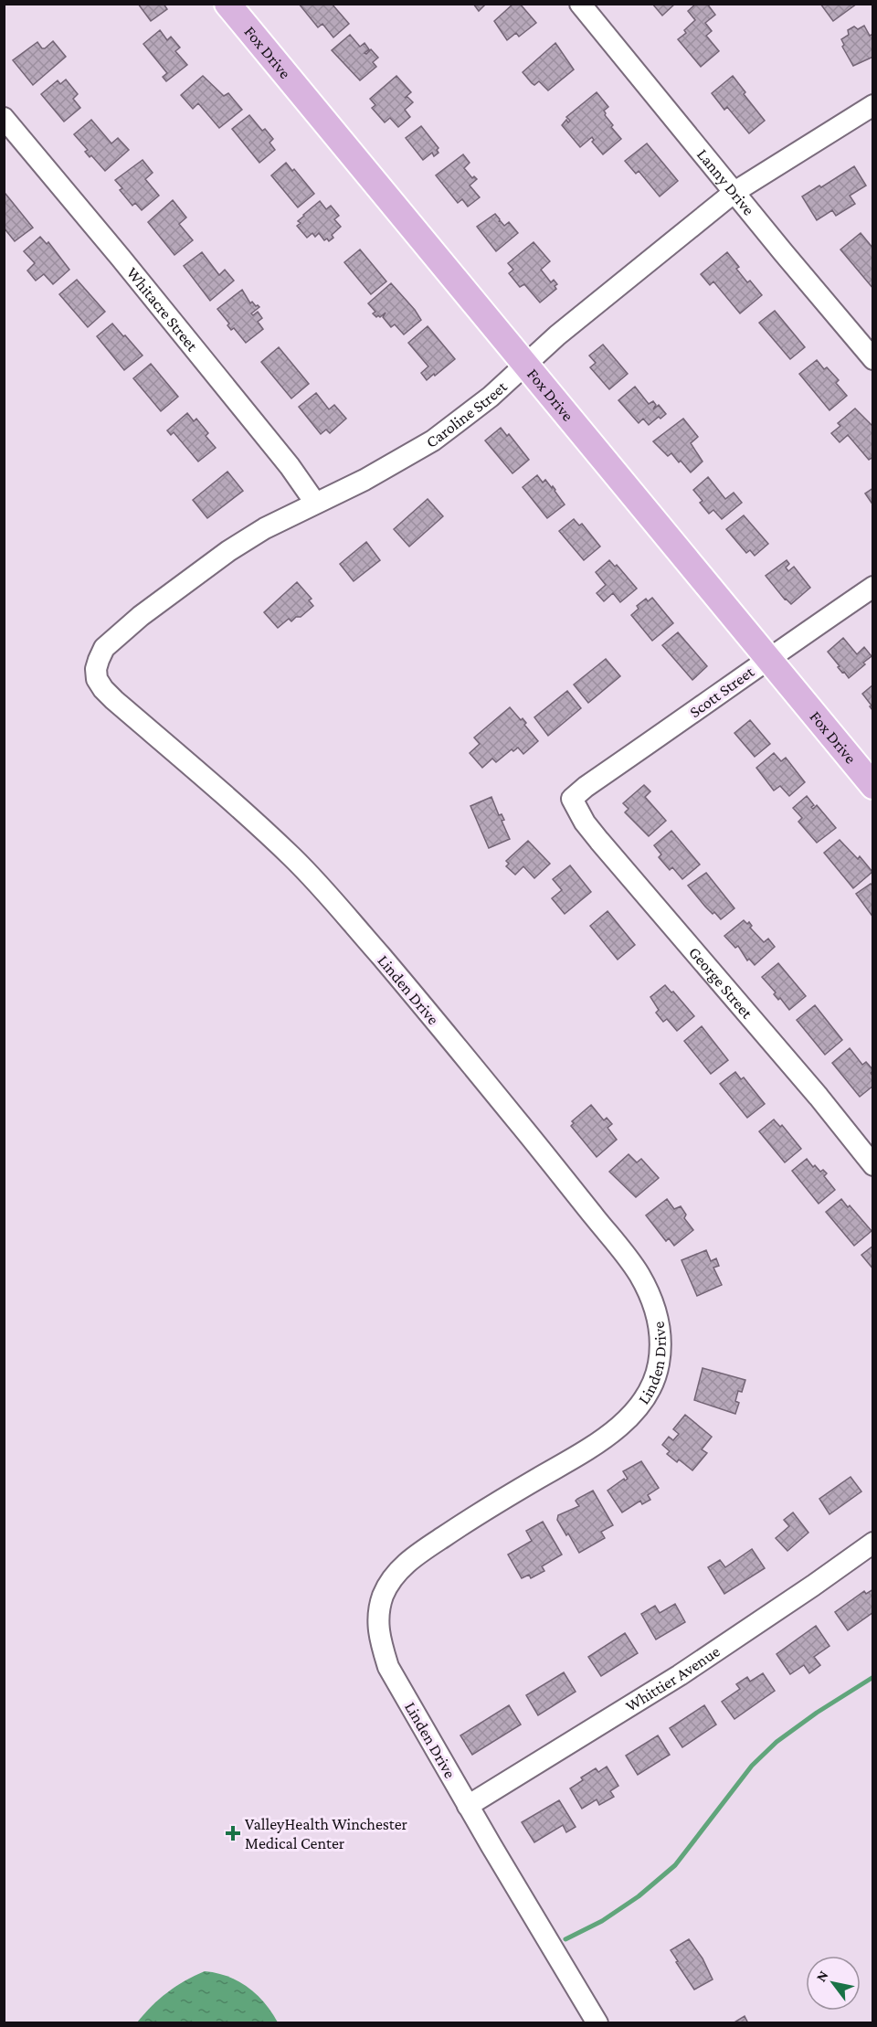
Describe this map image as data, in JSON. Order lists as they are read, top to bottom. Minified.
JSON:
{"streets":{"main road":["Fox Drive"],"street":["Lanny Drive","Whitacre Street","Caroline Street","Scott Street","George Street","Linden Drive","Whittier Avenue"]},"crossings":[["Fox Drive","Caroline Street"],["Fox Drive","Scott Street"],["Lanny Drive","Caroline Street"],["Whitacre Street","Caroline Street"],["Caroline Street","Linden Drive"],["Scott Street","George Street"],["Linden Drive","Whittier Avenue"]],"places":{"health":["ValleyHealth Winchester Medical Center"]},"north":"top left"}
